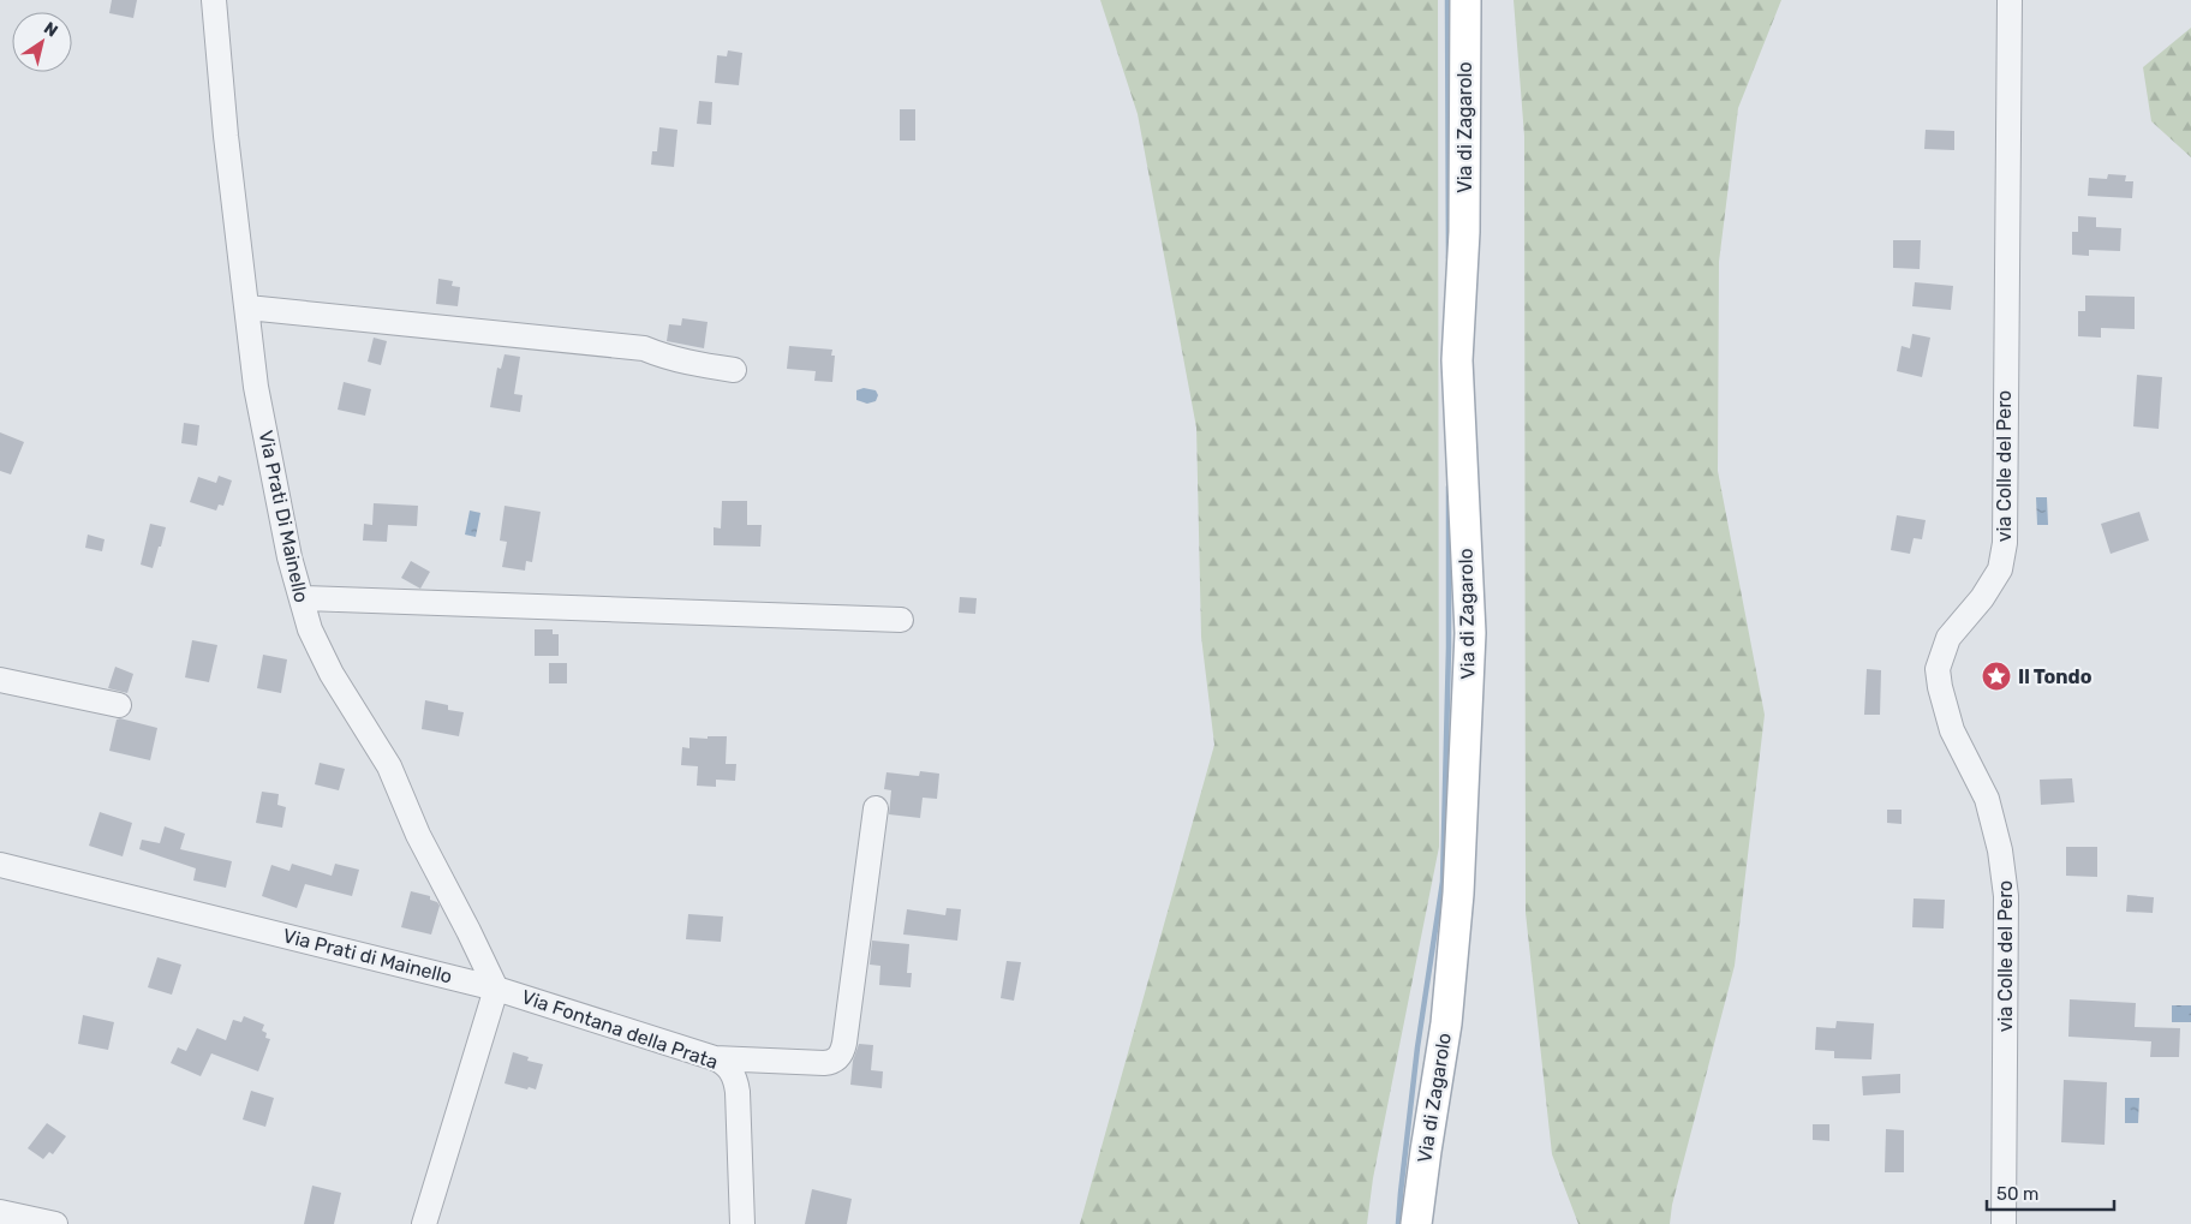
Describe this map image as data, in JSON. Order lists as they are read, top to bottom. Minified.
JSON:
{"streets":{"main road":["Via di Zagarolo"],"street":["via Colle del Pero","Via Prati Di Mainello","Via Prati di Mainello","Via Fontana della Prata"]},"crossings":[["Via Prati Di Mainello","Via Prati di Mainello"],["Via Prati Di Mainello","Via Fontana della Prata"],["Via Prati di Mainello","Via Fontana della Prata"]],"places":{"place":["Il Tondo"]},"scale_bar":"50 m","north":"top right"}
